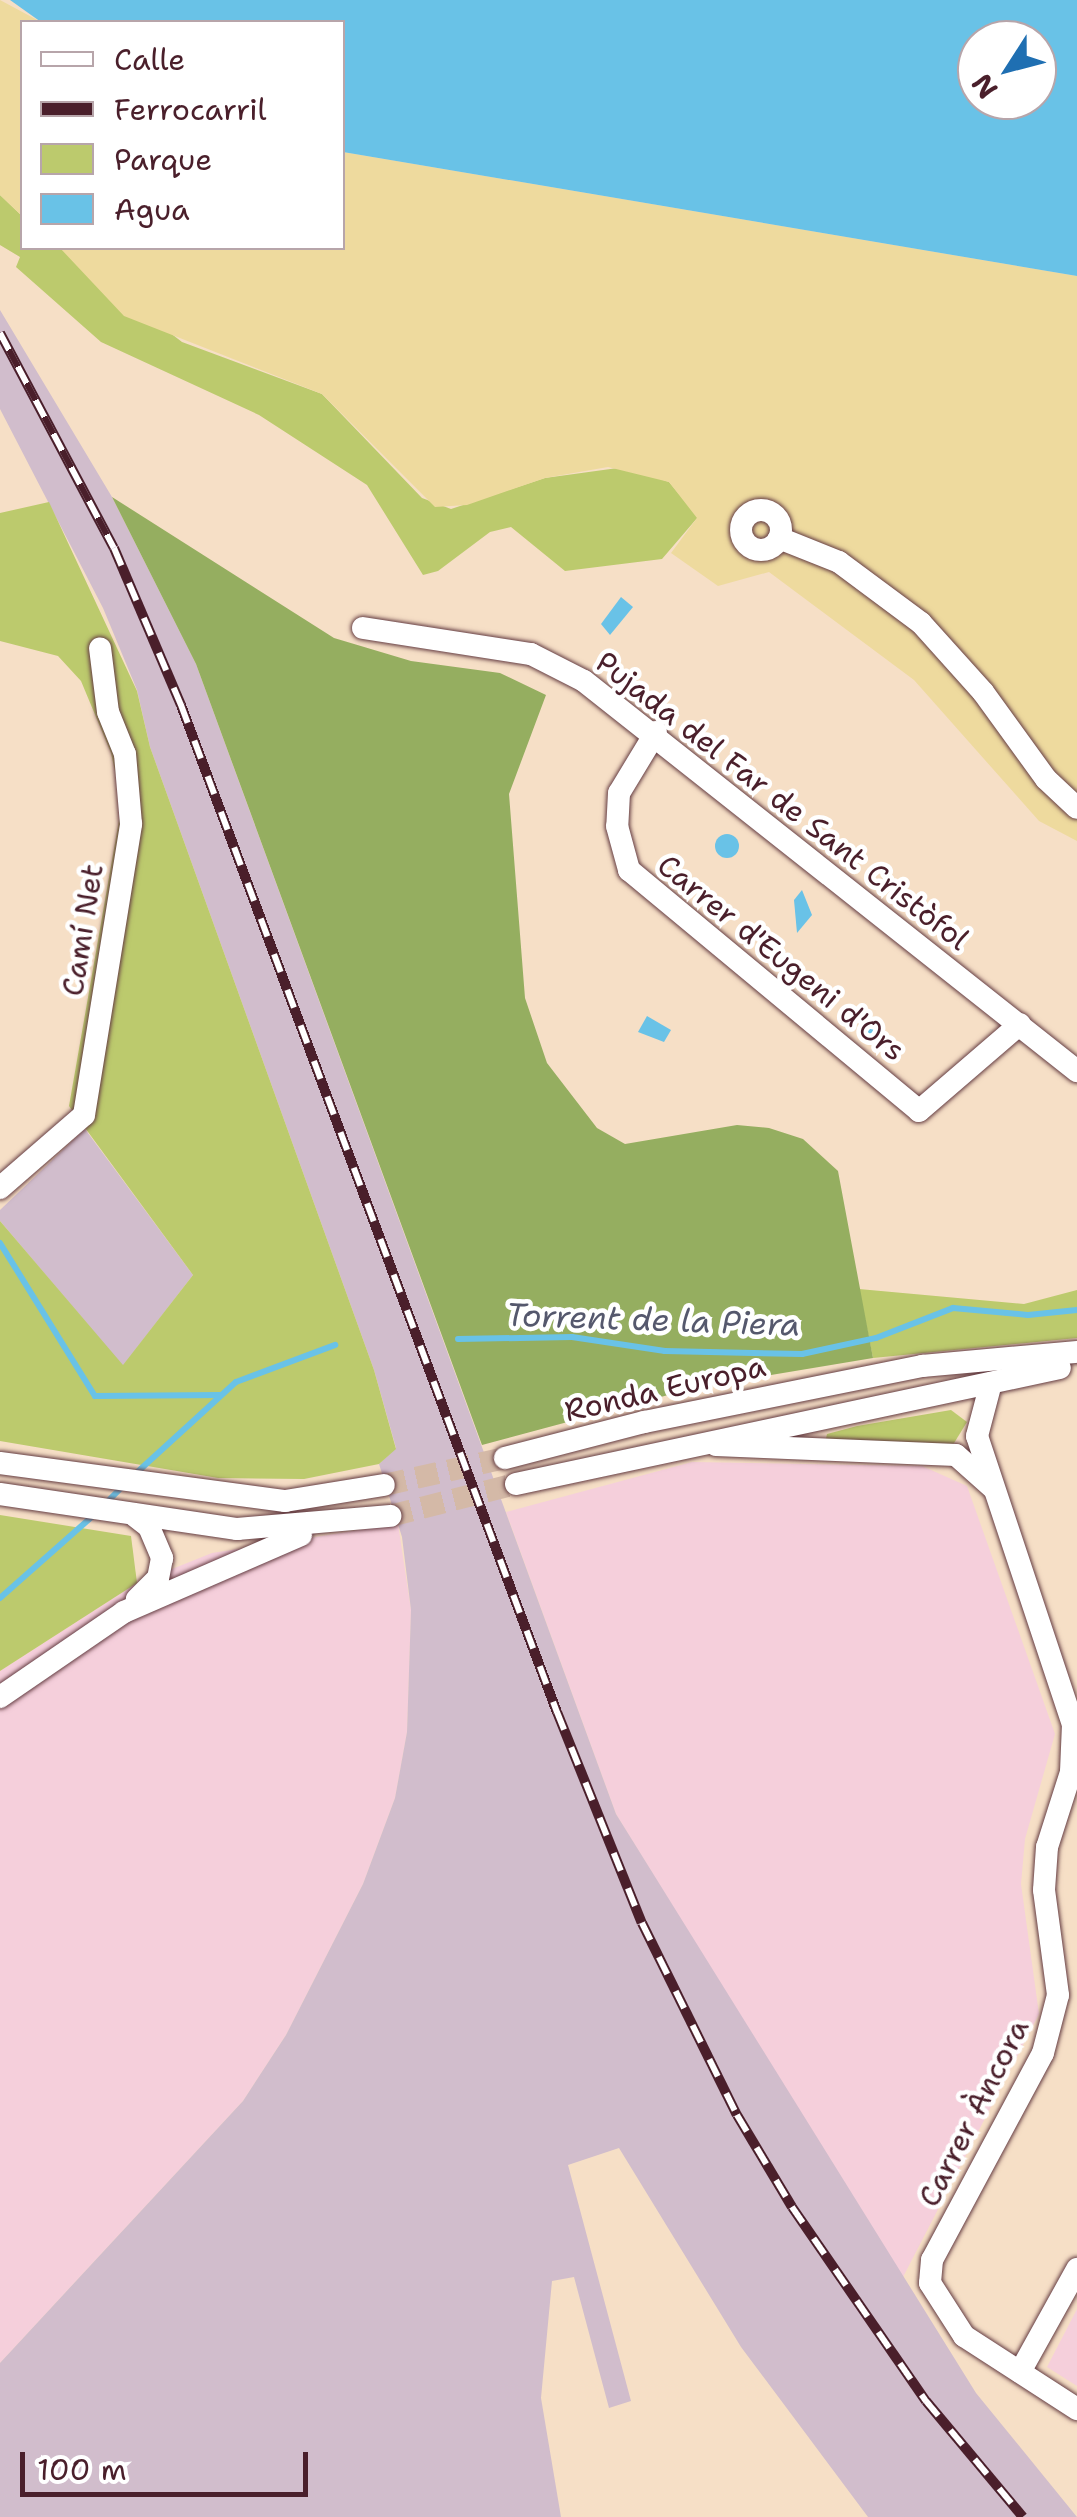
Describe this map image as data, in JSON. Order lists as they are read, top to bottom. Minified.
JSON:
{"streets":{"street":["Pujada del Far de Sant Cristòfol","Camí Net","Carrer d'Eugeni d'Ors","Ronda Europa","Carrer Àncora"]},"crossings":[["Pujada del Far de Sant Cristòfol","Carrer d'Eugeni d'Ors"]],"water":["Torrent de la Piera"],"legend":["Calle","Ferrocarril","Parque","Agua"],"scale_bar":"100 m","north":"bottom left"}
